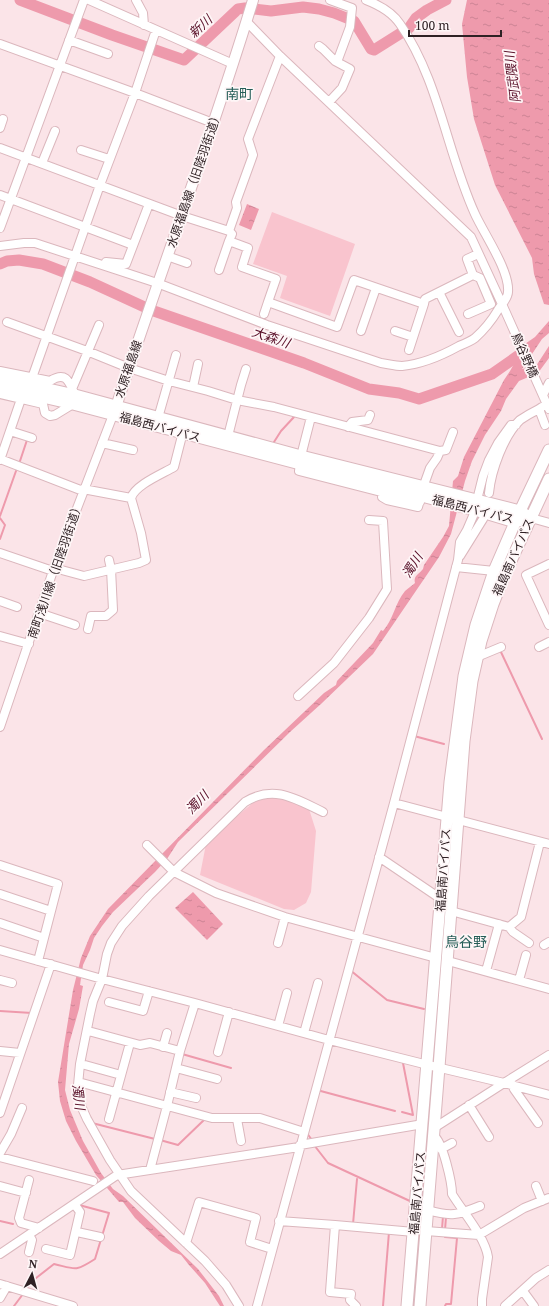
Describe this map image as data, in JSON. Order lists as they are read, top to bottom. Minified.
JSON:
{"streets":{"highway":["福島西バイパス","福島南バイパス"],"main road":["水原福島線（旧陸羽街道）","水原福島線"],"street":["鳥谷野橋","南町浅川線（旧陸羽街道）"]},"crossings":[["水原福島線（旧陸羽街道）","鳥谷野橋"],["水原福島線（旧陸羽街道）","水原福島線"],["水原福島線","福島西バイパス"],["水原福島線","南町浅川線（旧陸羽街道）"],["福島西バイパス","福島南バイパス"],["福島西バイパス","南町浅川線（旧陸羽街道）"]],"districts":["南町","鳥谷野"],"water":["新川","阿武隈川","大森川","濁川"],"scale_bar":"100 m","north":"top"}
